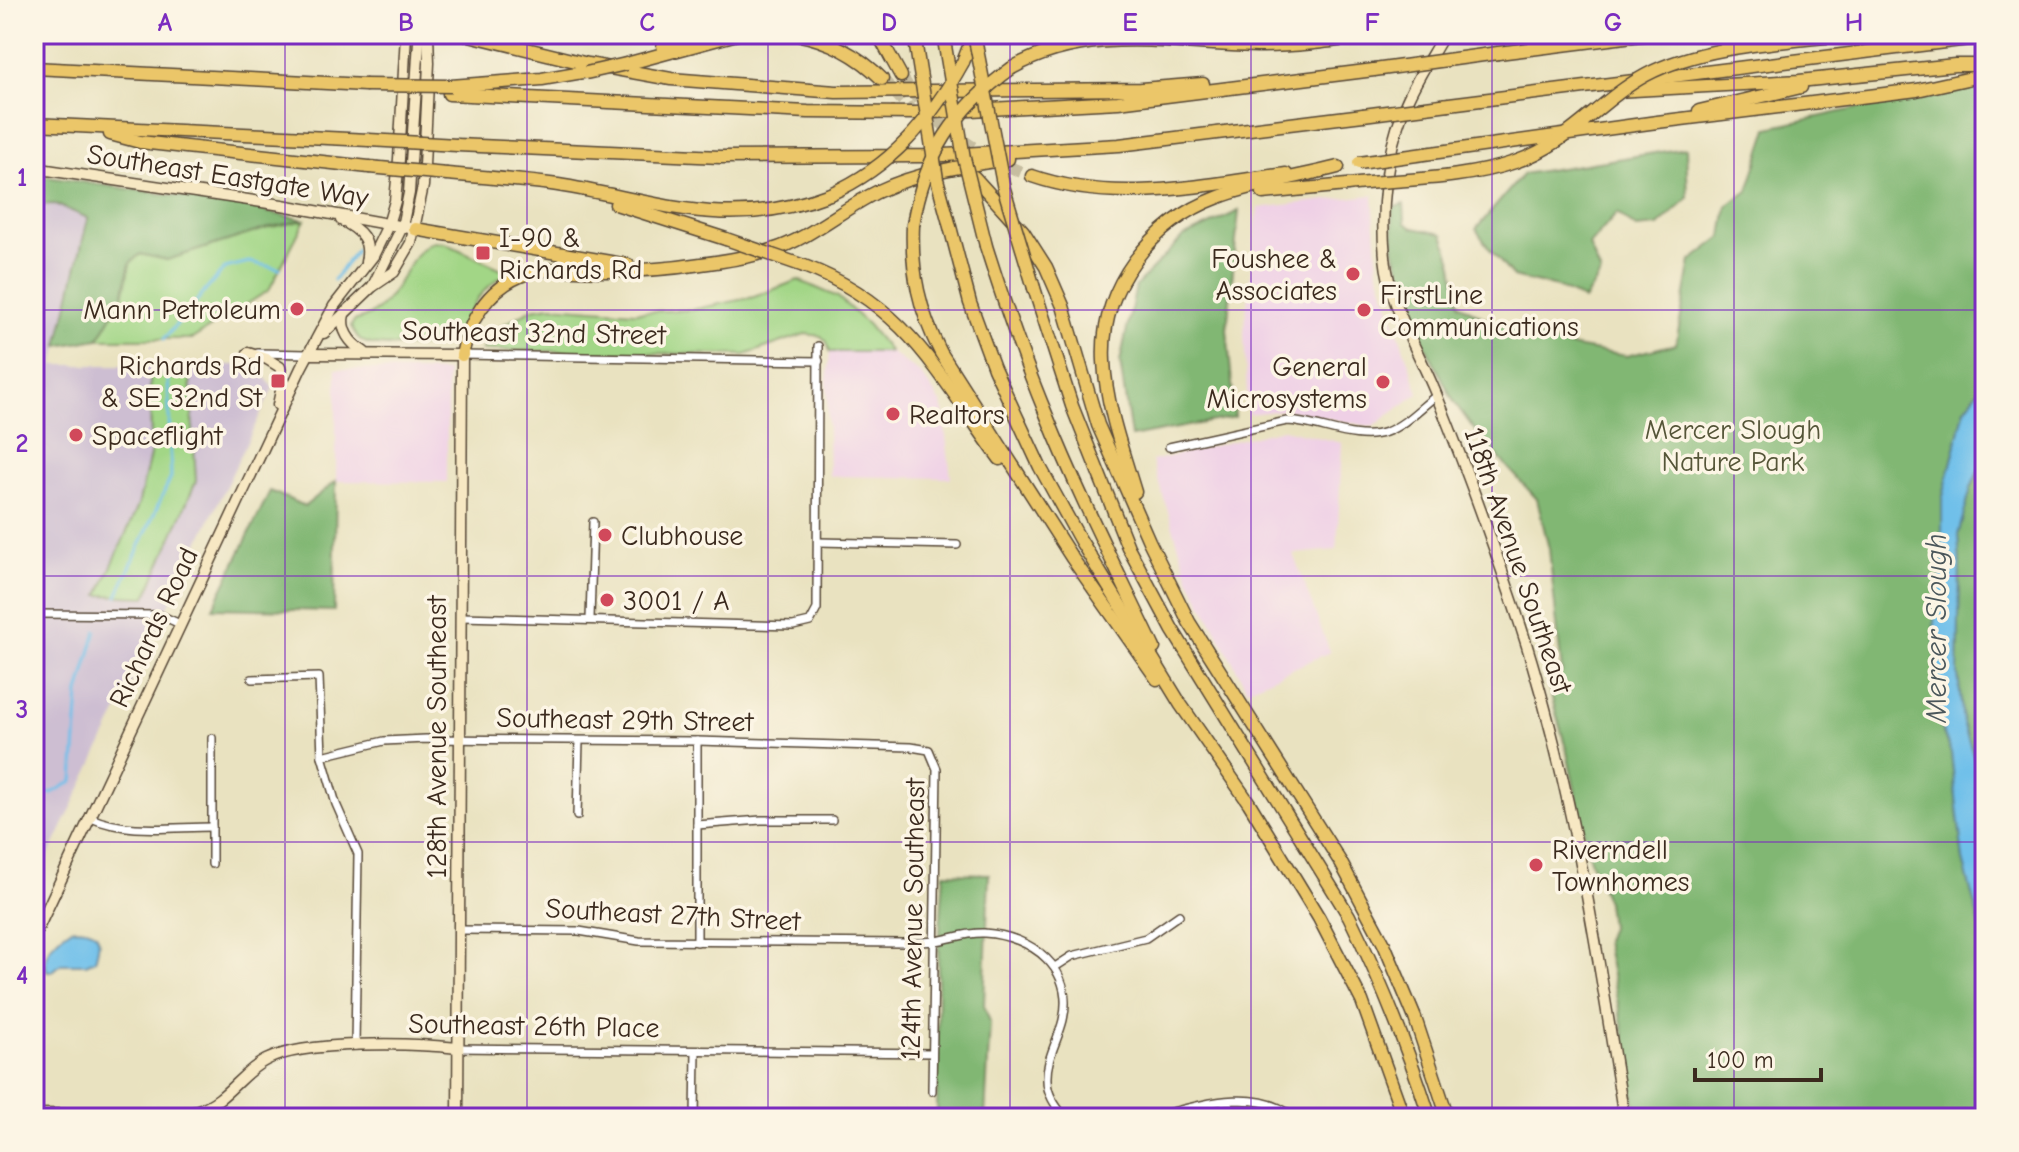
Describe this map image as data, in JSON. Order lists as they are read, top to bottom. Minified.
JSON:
{"streets":{"street":["Southeast Eastgate Way","Southeast 32nd Street","118th Avenue Southeast","Richards Road","Southeast 29th Street","128th Avenue Southeast","Southeast 27th Street","124th Avenue Southeast","Southeast 26th Place"]},"crossings":[["Southeast Eastgate Way","Richards Road"],["Southeast 32nd Street","Richards Road"],["Southeast 32nd Street","128th Avenue Southeast"],["Southeast 29th Street","128th Avenue Southeast"],["Southeast 29th Street","124th Avenue Southeast"],["128th Avenue Southeast","Southeast 27th Street"],["128th Avenue Southeast","Southeast 26th Place"],["Southeast 27th Street","124th Avenue Southeast"],["124th Avenue Southeast","Southeast 26th Place"]],"water":["Mercer Slough"],"parks":["Mercer Slough Nature Park"],"places":{"transit":["I-90 & Richards Rd","Richards Rd & SE 32nd St"],"other":["Foushee & Associates","Mann Petroleum","FirstLine Communications","General Microsystems","Realtors","Spaceflight","Clubhouse","3001 / A","Riverndell Townhomes"]},"scale_bar":"100 m","grid":{"columns":["A","B","C","D","E","F","G","H"],"rows":["1","2","3","4"]}}
